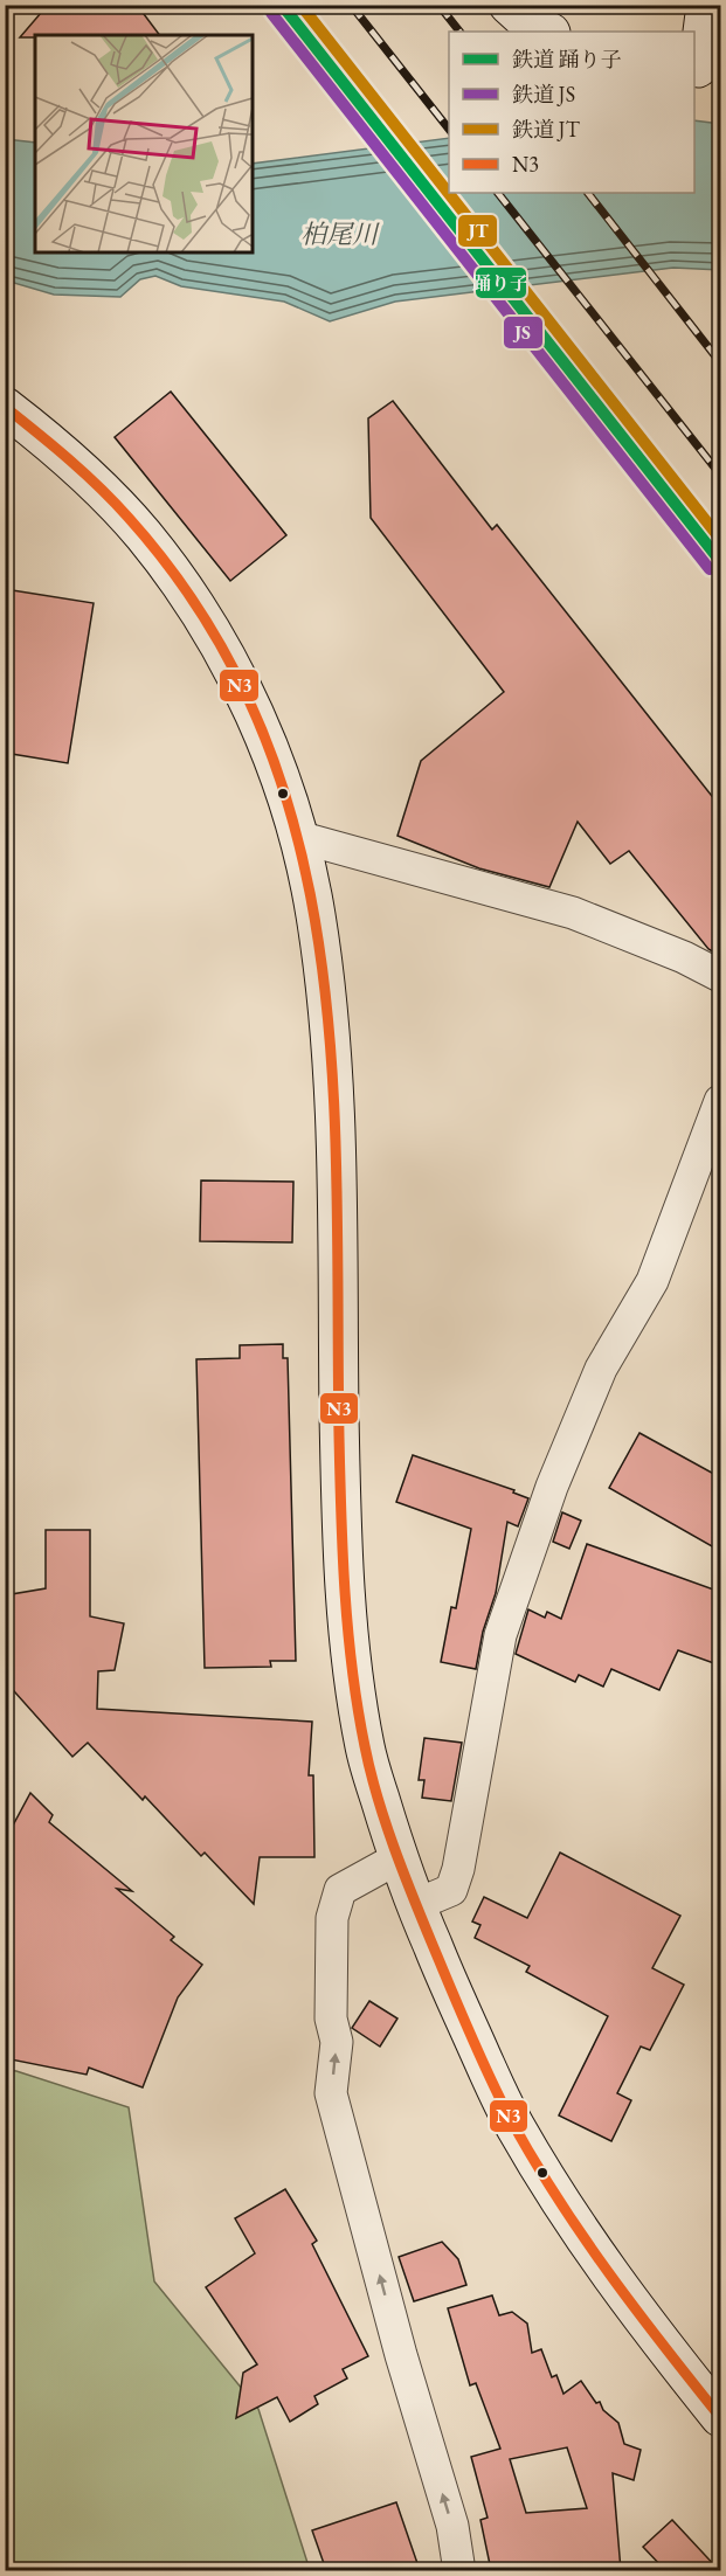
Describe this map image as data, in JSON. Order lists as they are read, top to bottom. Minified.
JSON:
{"water":["柏尾川"],"lines":["rail line 踊り子","rail line JT","rail line JS","transit line N3"],"legend":["鉄道 踊り子","鉄道 JS","鉄道 JT","N3"]}
